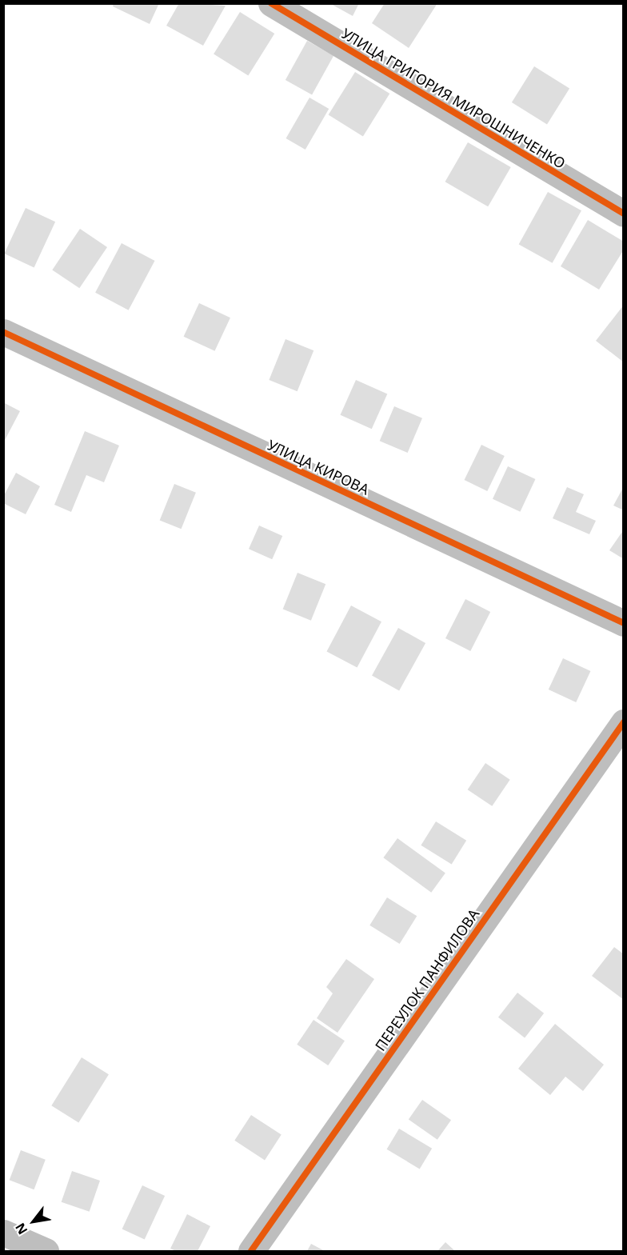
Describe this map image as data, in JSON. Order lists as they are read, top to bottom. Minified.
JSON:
{"streets":{"street":["УЛИЦА ГРИГОРИЯ МИРОШНИЧЕНКО","УЛИЦА КИРОВА","ПЕРЕУЛОК ПАНФИЛОВА"]},"north":"bottom left"}
